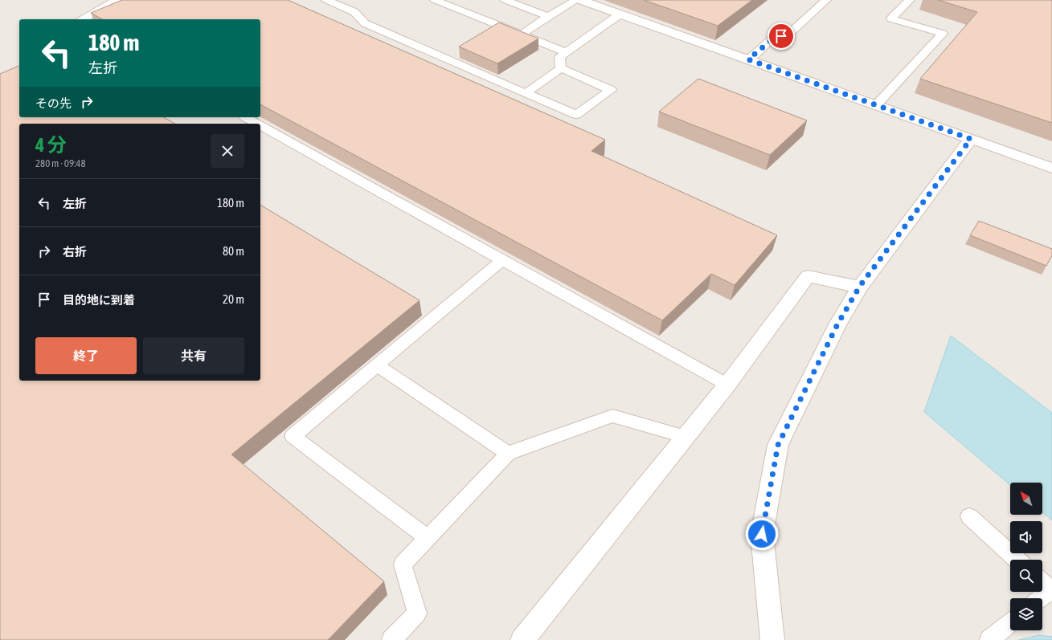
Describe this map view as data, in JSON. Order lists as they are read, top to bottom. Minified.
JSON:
{"north":"top left","page":{"turn":["180 m","左折"],"then":"その先","heading":["4 分","280 m · 09:48"],"list":[{"name":"左折","value":"180 m"},{"name":"右折","value":"80 m"},{"name":"目的地に到着","value":"20 m"}],"buttons":["終了","共有"]}}
